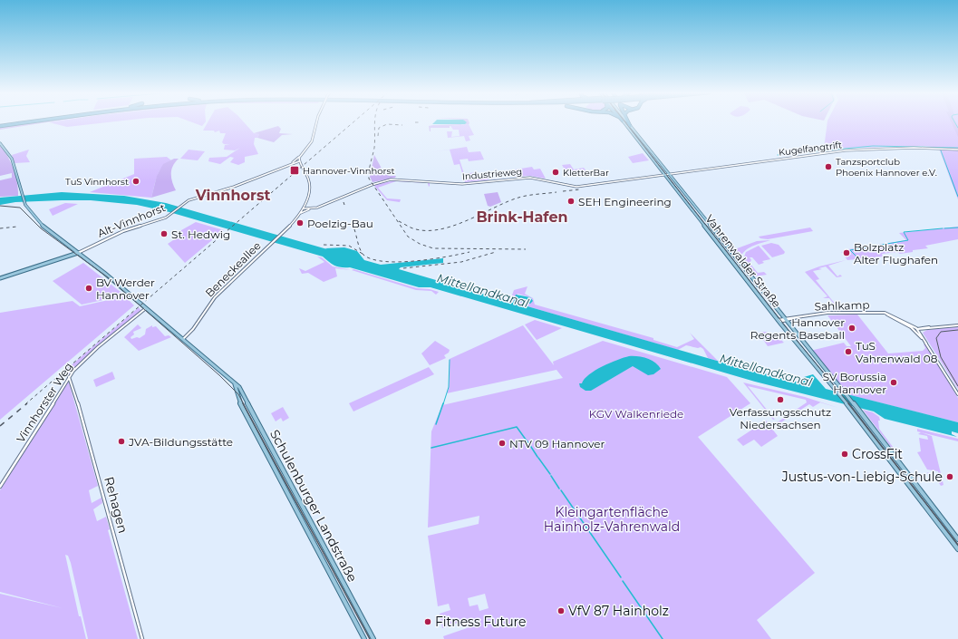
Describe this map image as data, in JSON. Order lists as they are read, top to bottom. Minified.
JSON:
{"streets":{"main road":["Vahrenwalder Straße","Schulenburger Landstraße"],"street":["Kugelfangtrift","Industrieweg","Alt-Vinnhorst","Beneckeallee","Sahlkamp","Vinnhorster Weg","Rehagen"]},"crossings":[["Kugelfangtrift","Industrieweg"],["Kugelfangtrift","Vahrenwalder Straße"],["Industrieweg","Vahrenwalder Straße"],["Industrieweg","Beneckeallee"],["Alt-Vinnhorst","Beneckeallee"],["Alt-Vinnhorst","Schulenburger Landstraße"],["Vahrenwalder Straße","Sahlkamp"],["Beneckeallee","Schulenburger Landstraße"],["Vinnhorster Weg","Rehagen"],["Vinnhorster Weg","Schulenburger Landstraße"]],"districts":["Vinnhorst","Brink-Hafen"],"water":["Mittellandkanal"],"parks":["KGV Walkenriede","Kleingartenfläche Hainholz-Vahrenwald"],"places":{"other":["Tanzsportclub Phoenix Hannover e.V.","KletterBar","TuS Vinnhorst","SEH Engineering","Poelzig-Bau","St. Hedwig","Bolzplatz Alter Flughafen","BV Werder Hannover","Hannover Regents Baseball","TuS Vahrenwald 08","SV Borussia Hannover","Verfassungsschutz Niedersachsen","JVA-Bildungsstätte","NTV 09 Hannover","CrossFit","Justus-von-Liebig-Schule","VfV 87 Hainholz","Fitness Future"],"transit":["Hannover-Vinnhorst"]}}
